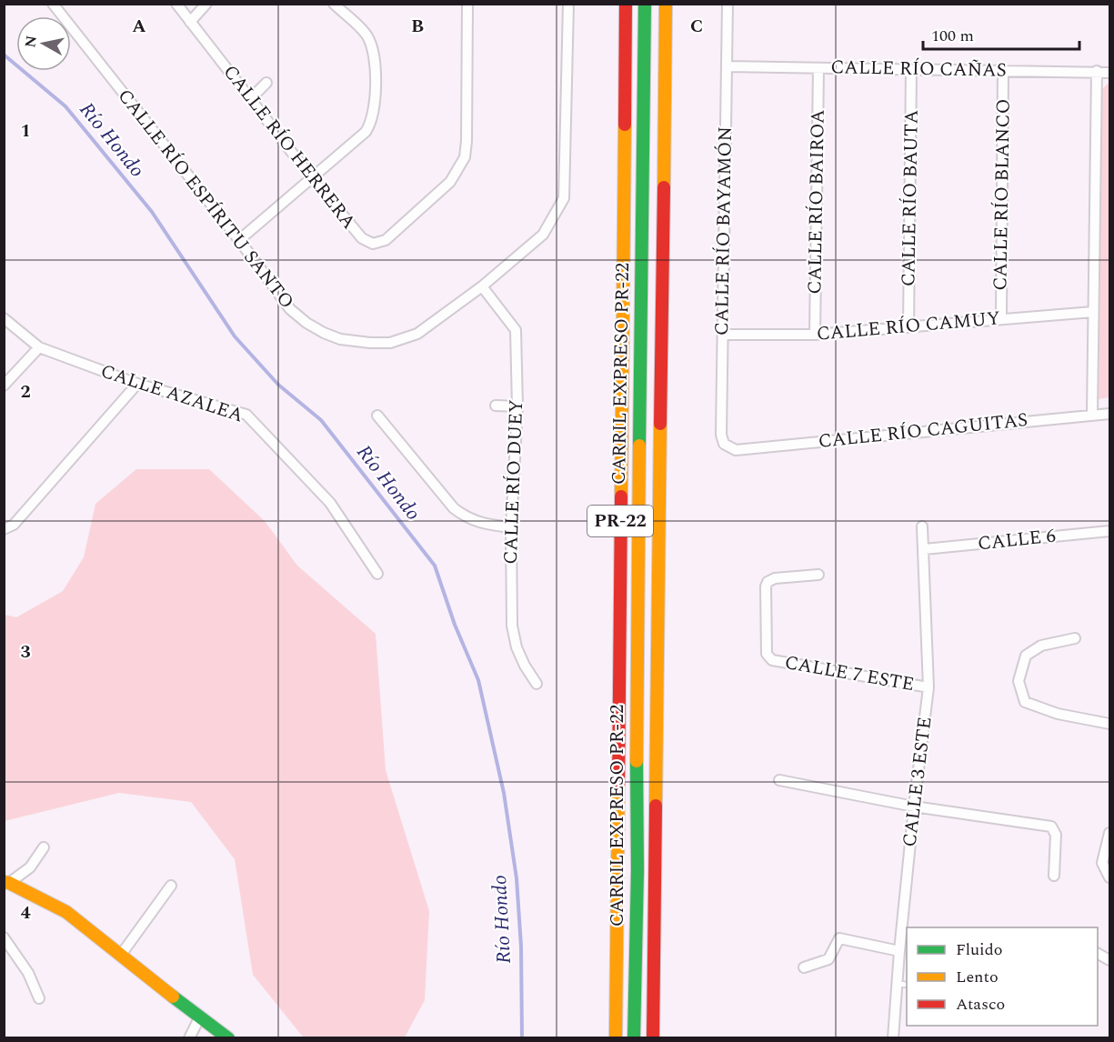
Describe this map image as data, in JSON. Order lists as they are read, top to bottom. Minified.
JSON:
{"streets":{"main road":["CARRIL EXPRESO PR-22","PR-22"],"street":["CALLE RÍO CAÑAS","CALLE RÍO HERRERA","CALLE RÍO BLANCO","CALLE RÍO BAUTA","CALLE RÍO ESPÍRITU SANTO","CALLE RÍO BAIROA","CALLE RÍO BAYAMÓN","CALLE RÍO CAMUY","CALLE AZALEA","CALLE RÍO CAGUITAS","CALLE RÍO DUEY","CALLE 6","CALLE 7 ESTE","CALLE 3 ESTE"]},"crossings":[["CALLE RÍO CAÑAS","CALLE RÍO BLANCO"],["CALLE RÍO CAÑAS","CALLE RÍO BAUTA"],["CALLE RÍO CAÑAS","CALLE RÍO BAIROA"],["CALLE RÍO CAÑAS","CALLE RÍO BAYAMÓN"],["CALLE RÍO BLANCO","CALLE RÍO CAMUY"],["CALLE RÍO BAUTA","CALLE RÍO CAMUY"],["CALLE RÍO ESPÍRITU SANTO","CALLE RÍO DUEY"],["CALLE RÍO BAIROA","CALLE RÍO CAMUY"],["CALLE RÍO BAYAMÓN","CALLE RÍO CAMUY"],["CALLE RÍO BAYAMÓN","CALLE RÍO CAGUITAS"],["CALLE 6","CALLE 3 ESTE"],["CALLE 7 ESTE","CALLE 3 ESTE"]],"water":["Río Hondo"],"legend":["Fluido","Lento","Atasco"],"scale_bar":"100 m","north":"left","grid":{"columns":["A","B","C"],"rows":["1","2","3","4"]}}
